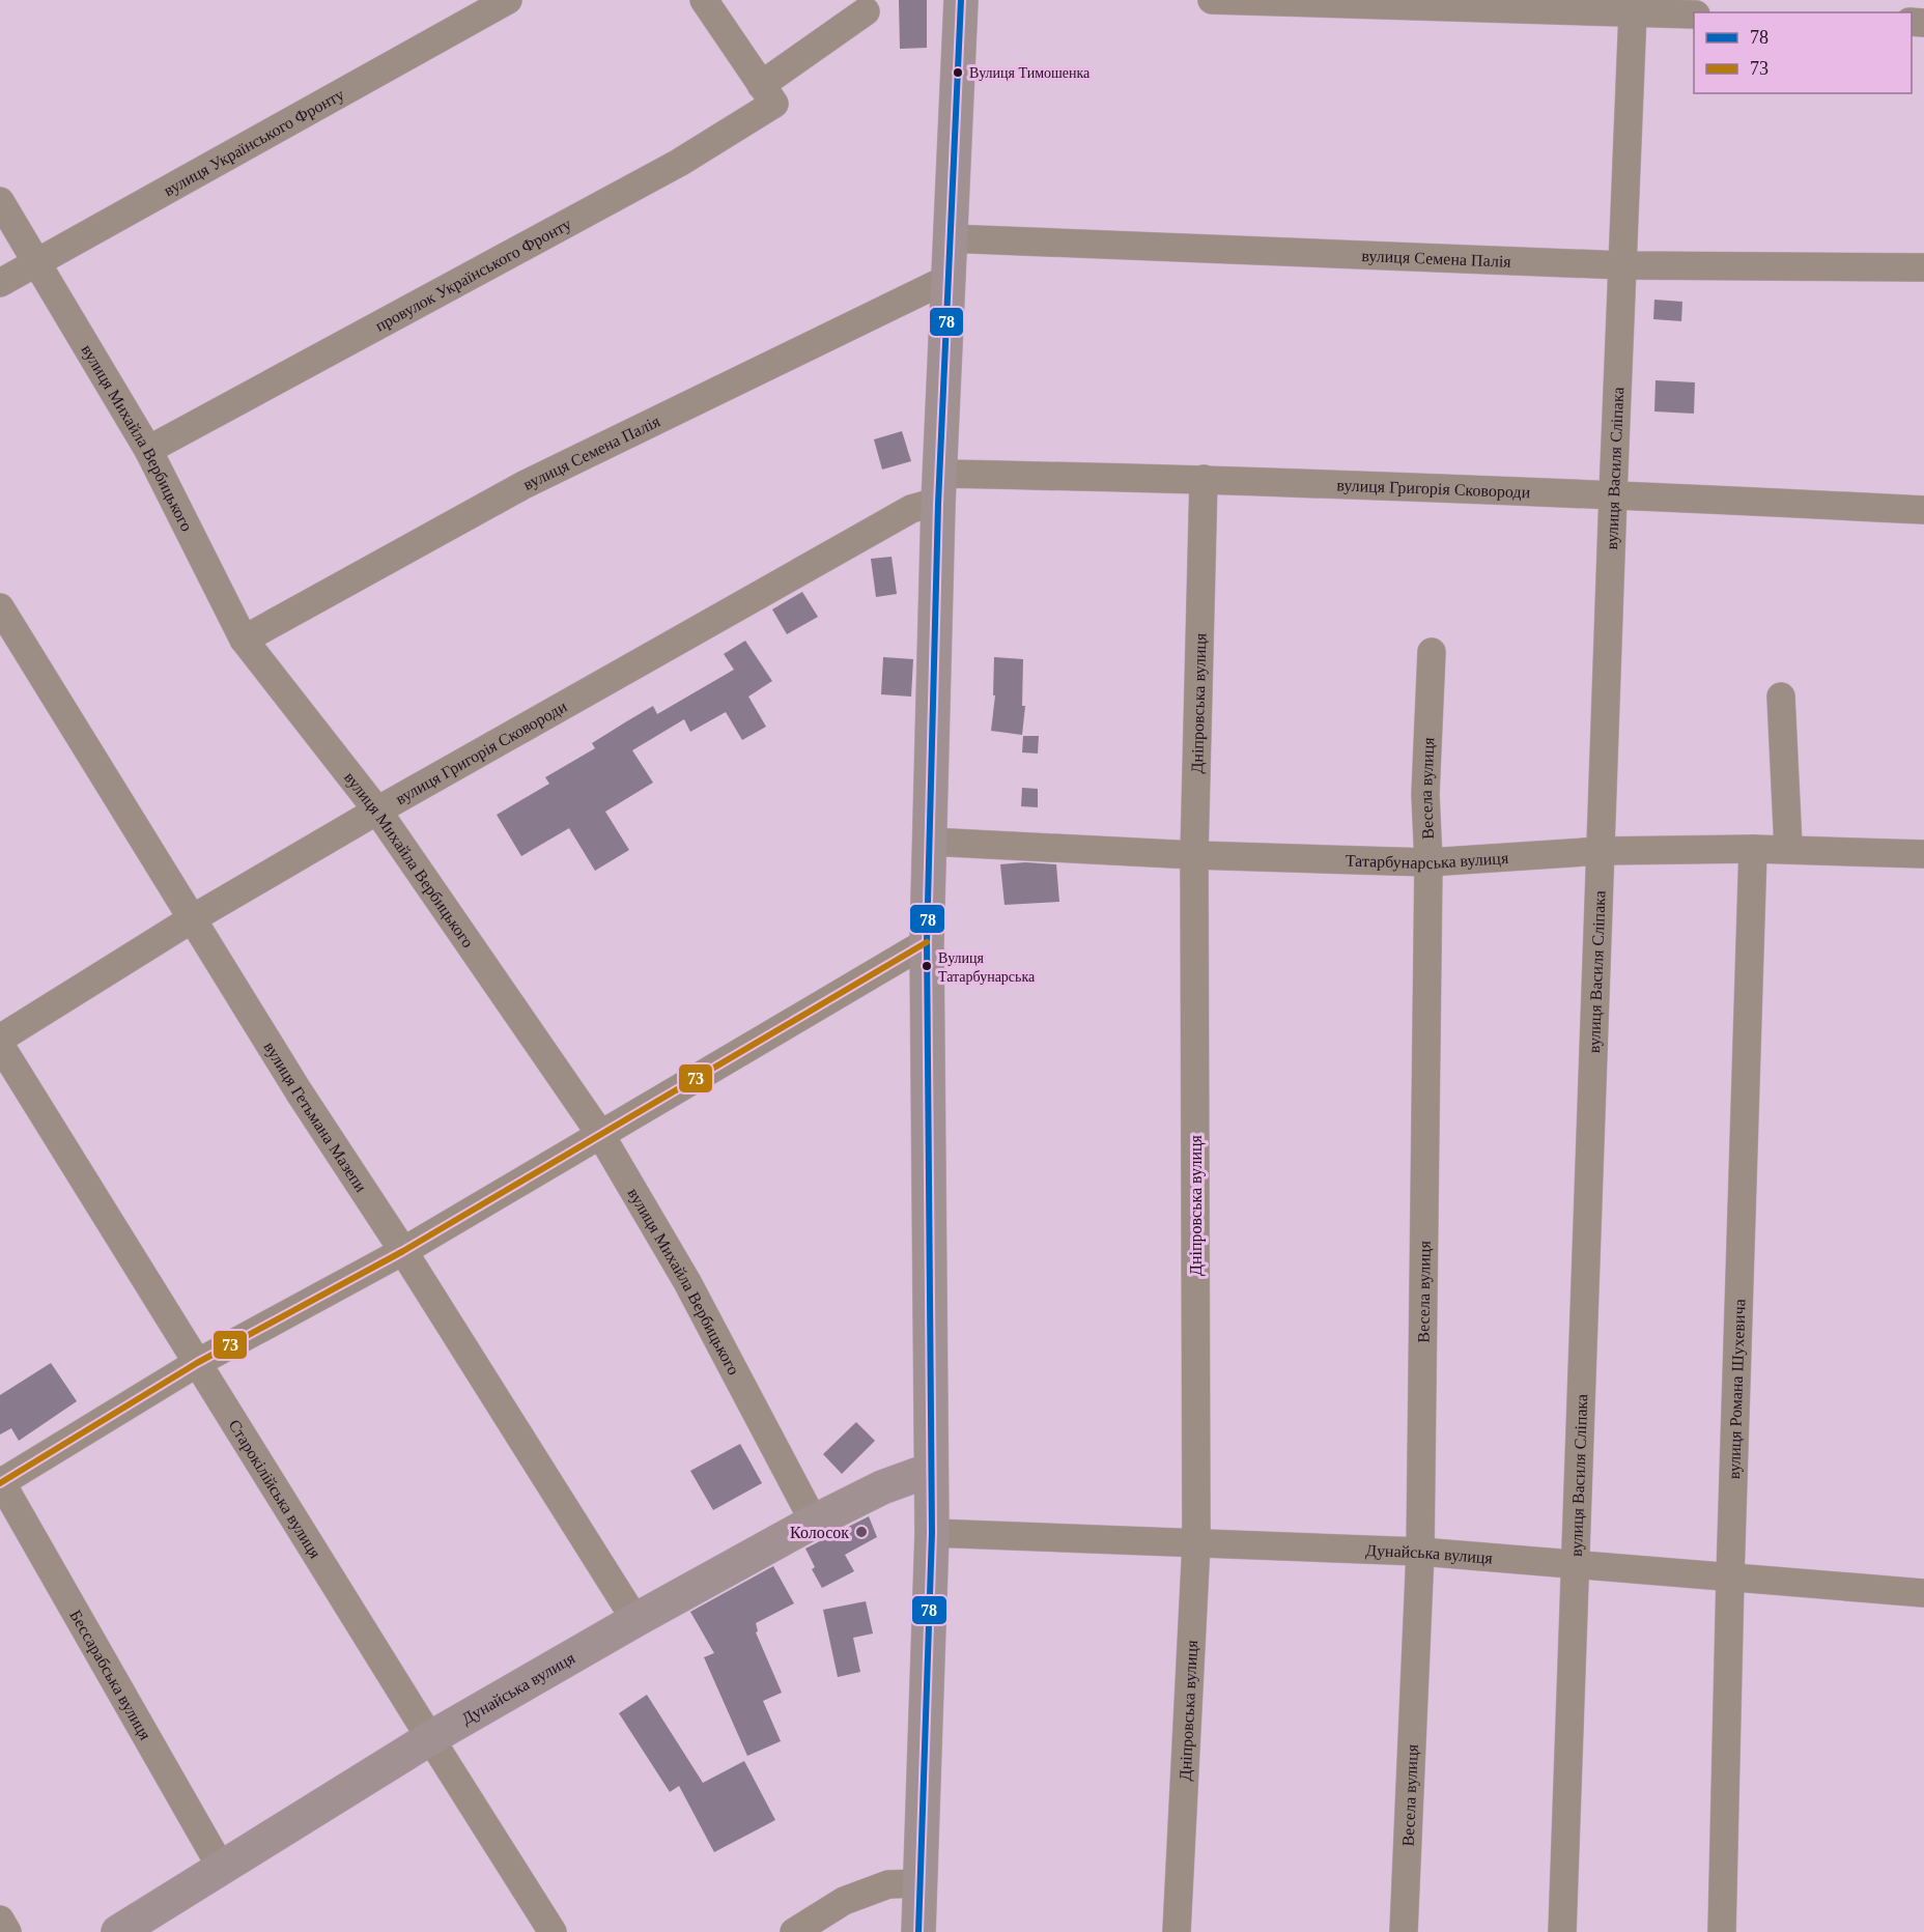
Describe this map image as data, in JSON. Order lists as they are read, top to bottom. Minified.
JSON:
{"streets":{"main road":["Дунайська вулиця"],"street":["вулиця Українського Фронту","вулиця Семена Палія","провулок Українського Фронту","вулиця Михайла Вербицького","вулиця Василя Сліпака","вулиця Григорія Сковороди","Дніпровська вулиця","Весела вулиця","Татарбунарська вулиця","вулиця Гетьмана Мазепи","вулиця Романа Шухевича","Старокілійська вулиця","Бессарабська вулиця"]},"crossings":[["вулиця Українського Фронту","вулиця Михайла Вербицького"],["вулиця Семена Палія","вулиця Михайла Вербицького"],["вулиця Семена Палія","вулиця Василя Сліпака"],["провулок Українського Фронту","вулиця Михайла Вербицького"],["вулиця Михайла Вербицького","вулиця Григорія Сковороди"],["вулиця Михайла Вербицького","Дунайська вулиця"],["вулиця Василя Сліпака","вулиця Григорія Сковороди"],["вулиця Василя Сліпака","Татарбунарська вулиця"],["вулиця Василя Сліпака","Дунайська вулиця"],["вулиця Григорія Сковороди","Дніпровська вулиця"],["вулиця Григорія Сковороди","вулиця Гетьмана Мазепи"],["Дніпровська вулиця","Татарбунарська вулиця"],["Дніпровська вулиця","Дунайська вулиця"],["Весела вулиця","Татарбунарська вулиця"],["Весела вулиця","Дунайська вулиця"],["Татарбунарська вулиця","вулиця Романа Шухевича"],["вулиця Гетьмана Мазепи","Дунайська вулиця"],["вулиця Романа Шухевича","Дунайська вулиця"],["Старокілійська вулиця","Дунайська вулиця"],["Дунайська вулиця","Бессарабська вулиця"]],"places":["Вулиця Тимошенка","Вулиця Татарбунарська","Колосок"],"lines":["transit line 78","transit line 73"],"legend":["78","73"]}
